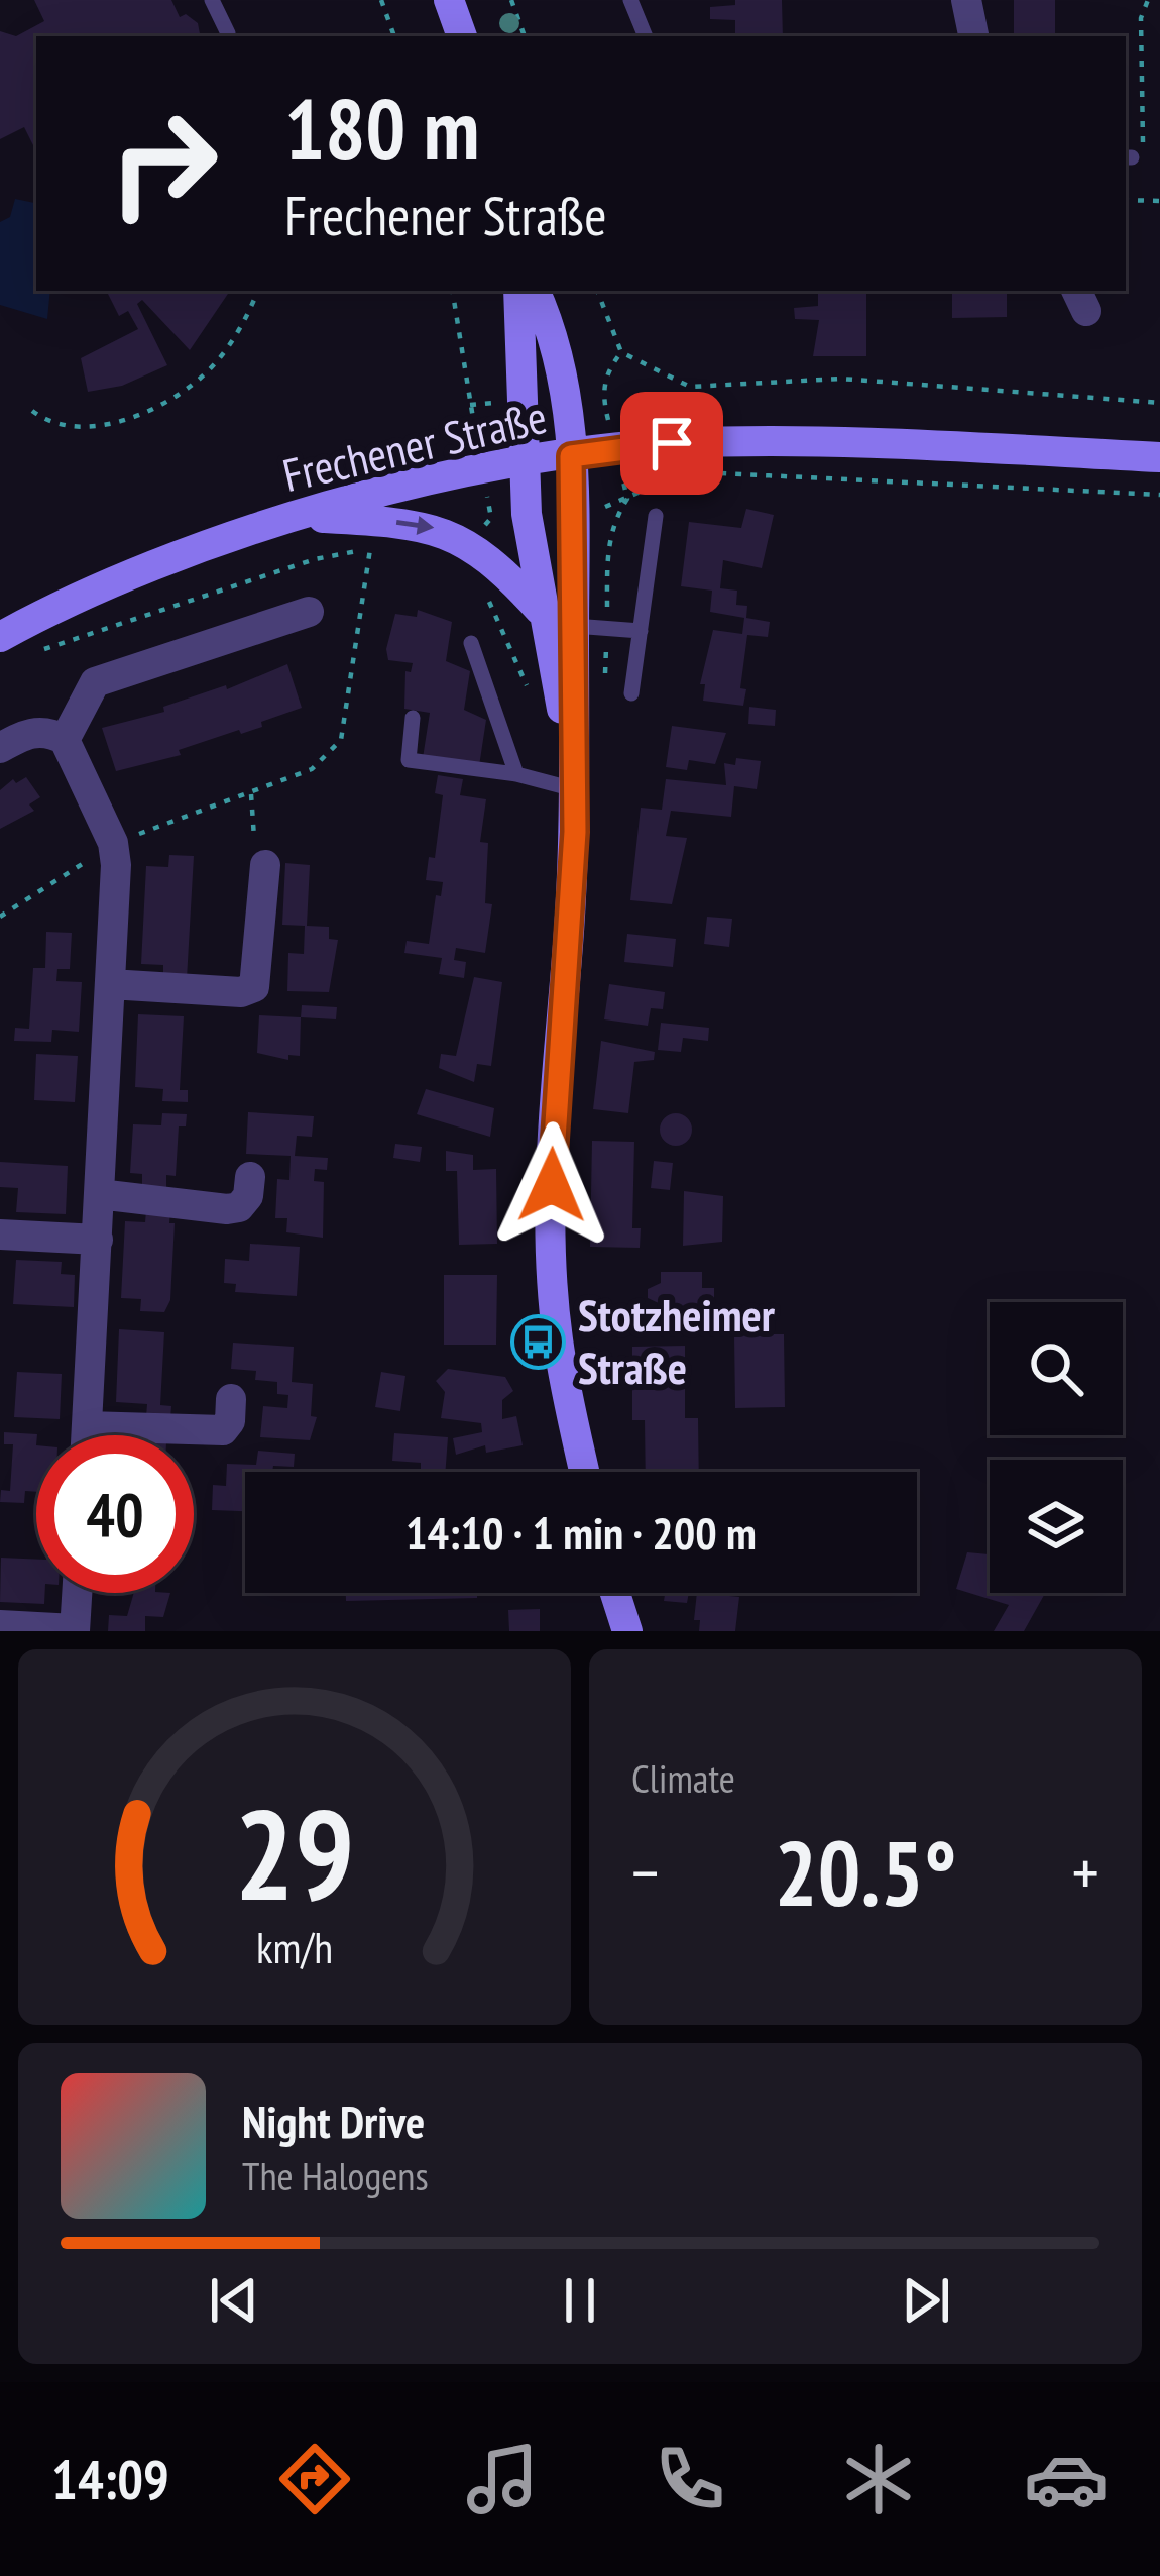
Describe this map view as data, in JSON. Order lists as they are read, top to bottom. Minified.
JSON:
{"streets":{"street":["Frechener Straße"]},"places":{"bus stop":["Stotzheimer Straße"]},"page":{"turn":["180 m","Frechener Straße"],"limit":"40","trip":"14:10 · 1 min · 200 m","tile":"Climate","heat":["−","20.5°","+"],"song":["Night Drive","The Halogens"],"tabs":"14:09","gauge":["29","km/h"]}}
